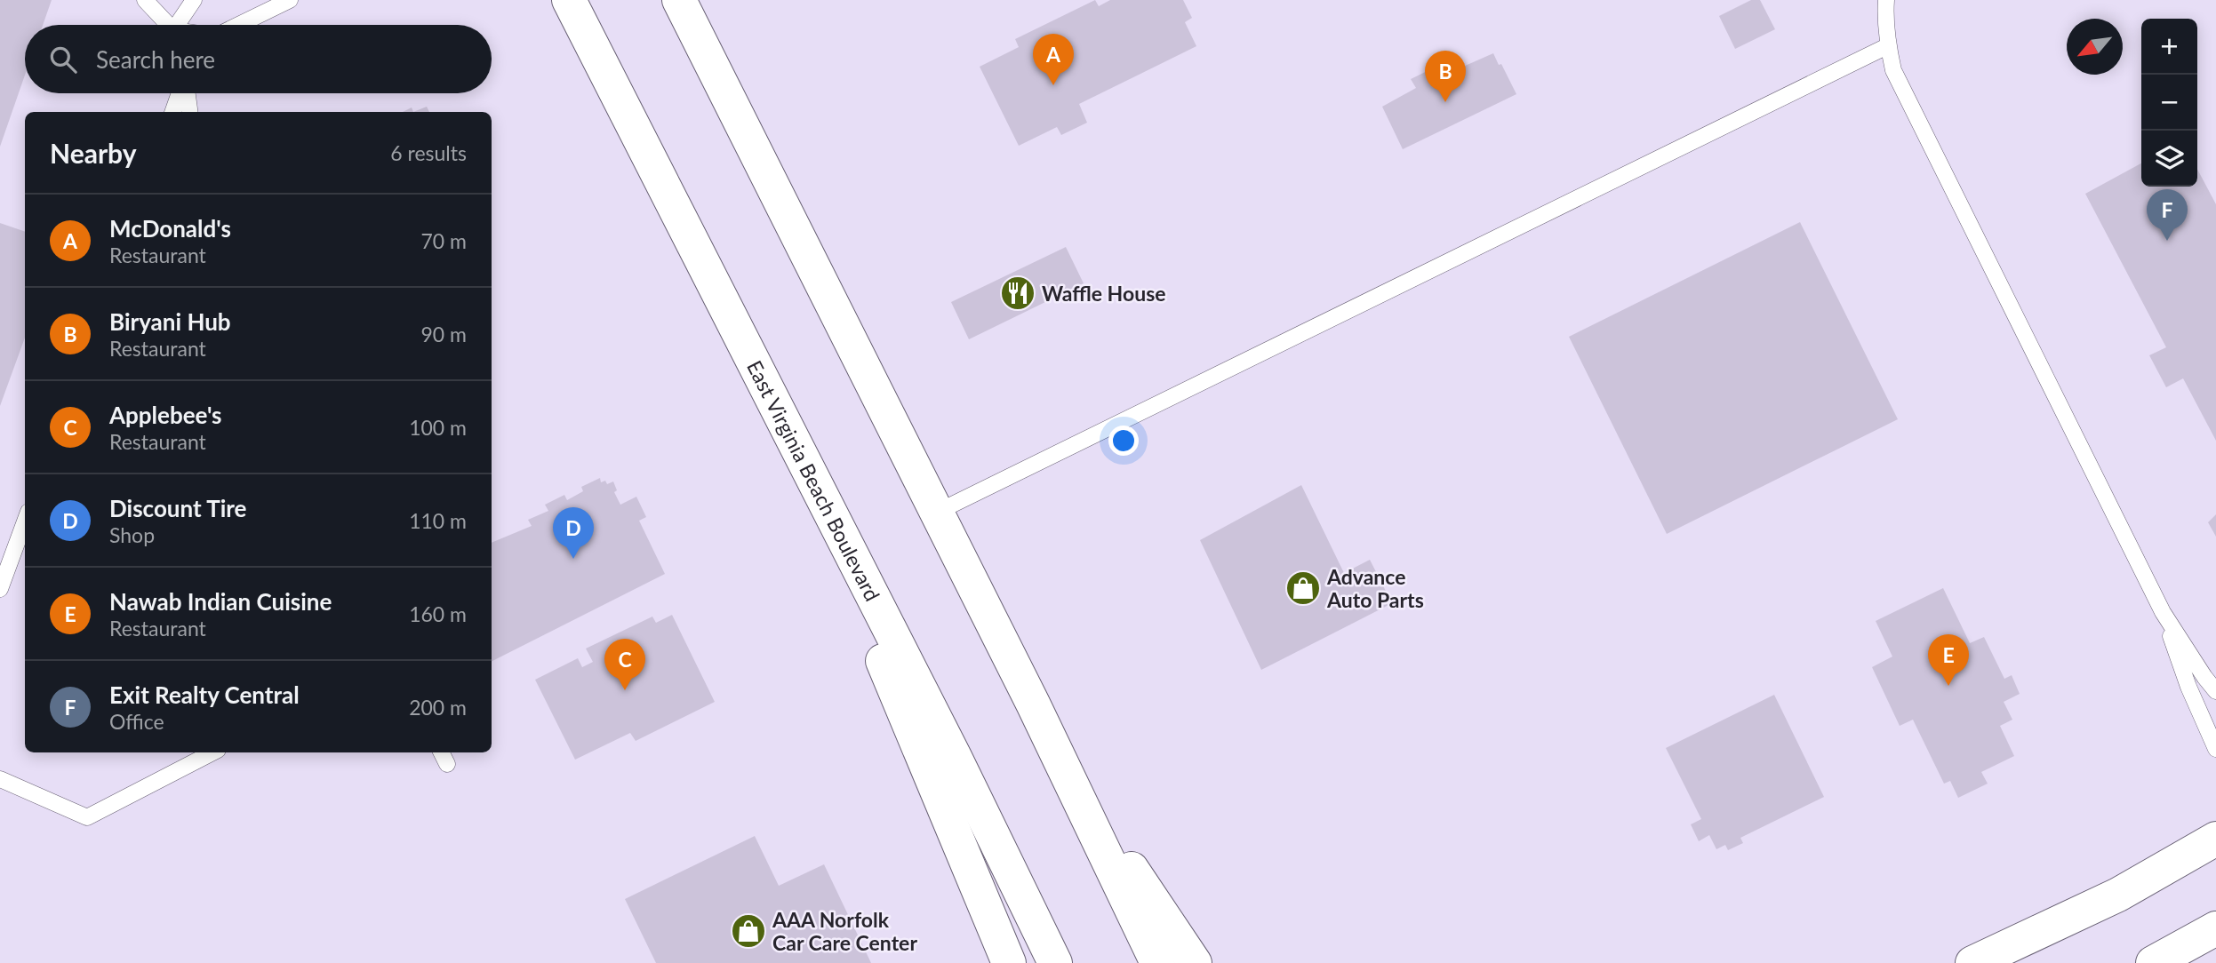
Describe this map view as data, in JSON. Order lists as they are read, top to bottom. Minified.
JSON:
{"streets":{"main road":["East Virginia Beach Boulevard"]},"places":{"restaurant":["Waffle House"],"shop":["Advance Auto Parts","AAA Norfolk Car Care Center"]},"north":"bottom left","page":{"map_buttons":["+","−"],"search":"Search here","pins":["A","B","F","D","E","C"],"heading":["Nearby","6 results"],"list":[{"mark":"A","name":"McDonald's","note":"Restaurant","value":"70 m"},{"mark":"B","name":"Biryani Hub","note":"Restaurant","value":"90 m"},{"mark":"C","name":"Applebee's","note":"Restaurant","value":"100 m"},{"mark":"D","name":"Discount Tire","note":"Shop","value":"110 m"},{"mark":"E","name":"Nawab Indian Cuisine","note":"Restaurant","value":"160 m"},{"mark":"F","name":"Exit Realty Central","note":"Office","value":"200 m"}]}}
